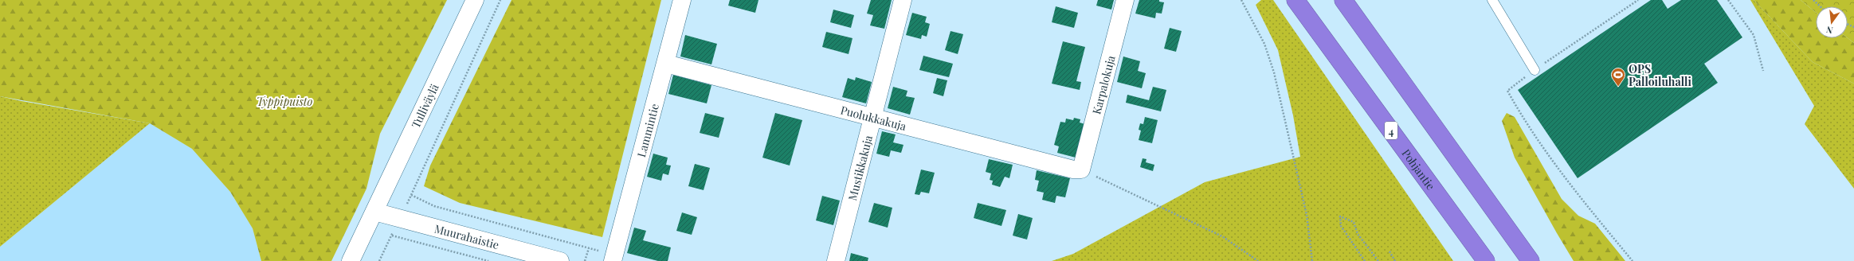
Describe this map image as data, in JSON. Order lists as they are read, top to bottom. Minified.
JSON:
{"streets":{"highway":["4","Pohjantie"],"street":["Karpalokuja","Tulliväylä","Puolukkakuja","Lammintie","Mustikkakuja","Muurahaistie"]},"crossings":[["Karpalokuja","Puolukkakuja"],["Tulliväylä","Muurahaistie"],["Puolukkakuja","Lammintie"],["Puolukkakuja","Mustikkakuja"]],"parks":["Typpipuisto"],"places":{"sports":["OPS Palloiluhalli"]},"north":"bottom"}
